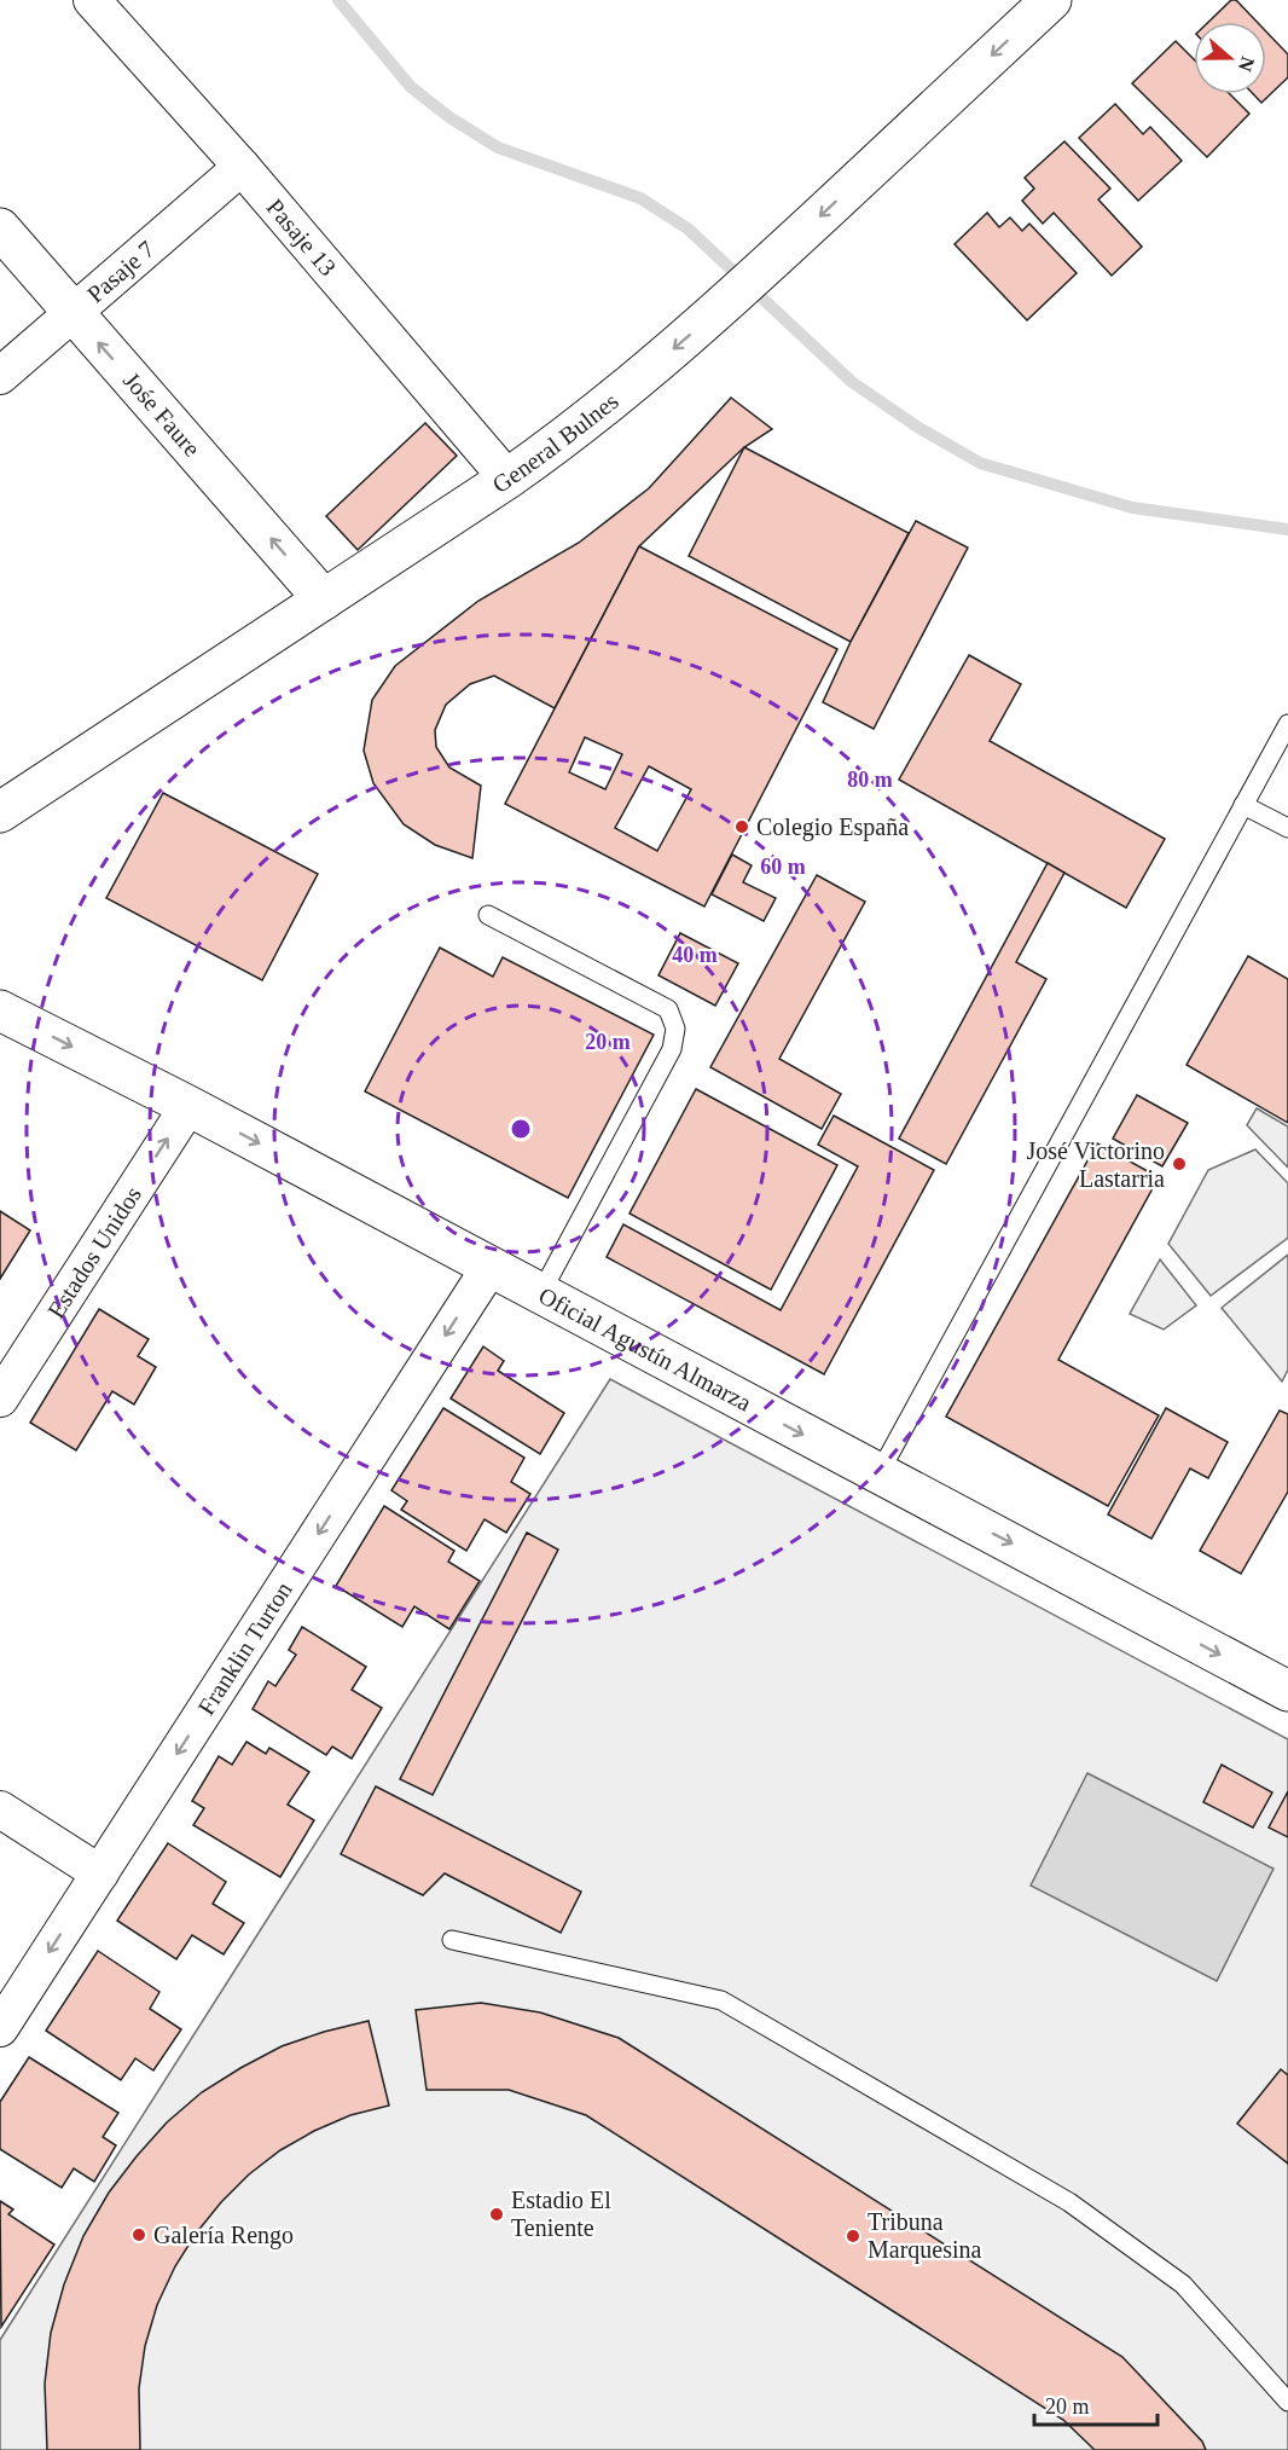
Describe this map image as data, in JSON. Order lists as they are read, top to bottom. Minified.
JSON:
{"streets":{"street":["Pasaje 13","Pasaje 7","Jośe Faure","General Bulnes","Estados Unidos","Oficial Agustín Almarza","Franklin Turton"]},"crossings":[["Pasaje 13","Pasaje 7"],["Pasaje 13","General Bulnes"],["Pasaje 7","Jośe Faure"],["Jośe Faure","General Bulnes"],["Estados Unidos","Oficial Agustín Almarza"],["Oficial Agustín Almarza","Franklin Turton"]],"one_way":["Jośe Faure","General Bulnes","Estados Unidos","Oficial Agustín Almarza","Franklin Turton"],"places":["Colegio España","José Victorino Lastarria","Estadio El Teniente","Galería Rengo","Tribuna Marquesina"],"scale_bar":"20 m","north":"right","rings":["80 m","60 m","40 m","20 m"]}
